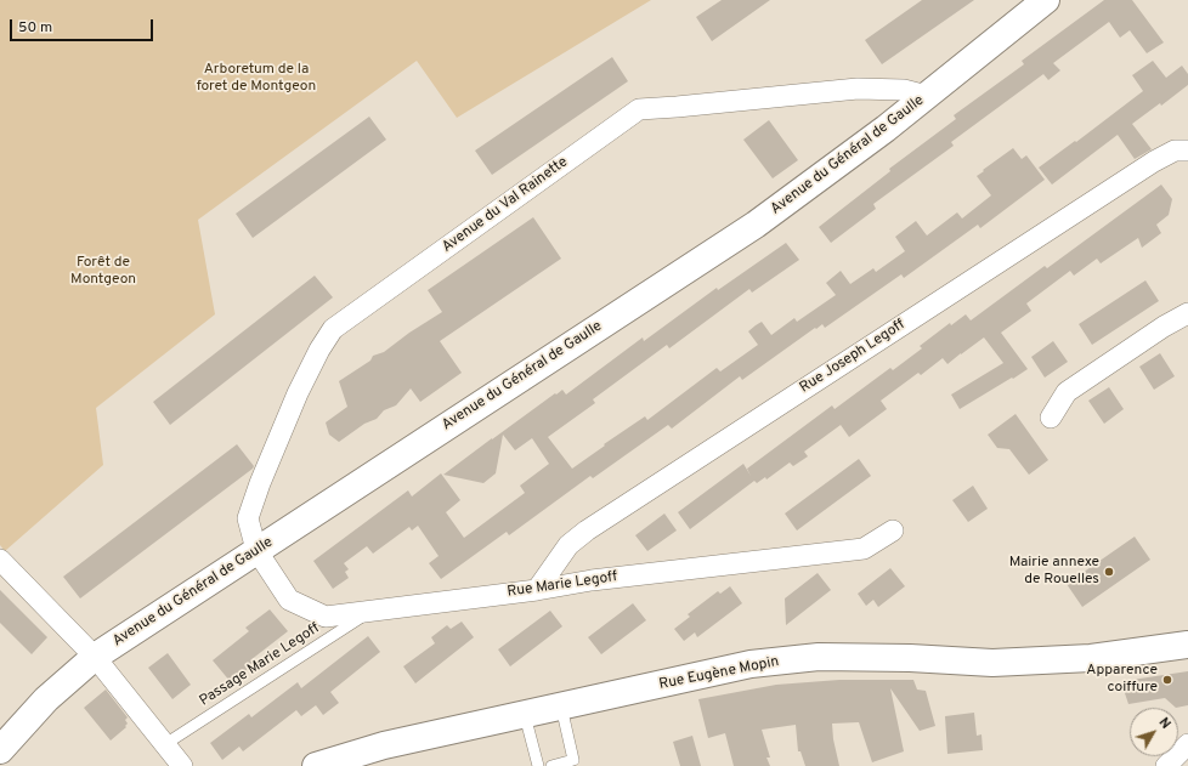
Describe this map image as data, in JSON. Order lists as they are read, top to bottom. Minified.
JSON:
{"streets":{"street":["Avenue du Général de Gaulle","Avenue du Val Rainette","Rue Joseph Legoff","Rue Marie Legoff","Rue Eugène Mopin"],"lane":["Passage Marie Legoff"]},"crossings":[["Avenue du Général de Gaulle","Avenue du Val Rainette"],["Avenue du Général de Gaulle","Rue Marie Legoff"],["Avenue du Val Rainette","Rue Marie Legoff"],["Rue Joseph Legoff","Rue Marie Legoff"],["Rue Marie Legoff","Passage Marie Legoff"]],"parks":["Arboretum de la foret de Montgeon","Forêt de Montgeon"],"places":["Mairie annexe de Rouelles","Apparence coiffure"],"scale_bar":"50 m","north":"top right"}
